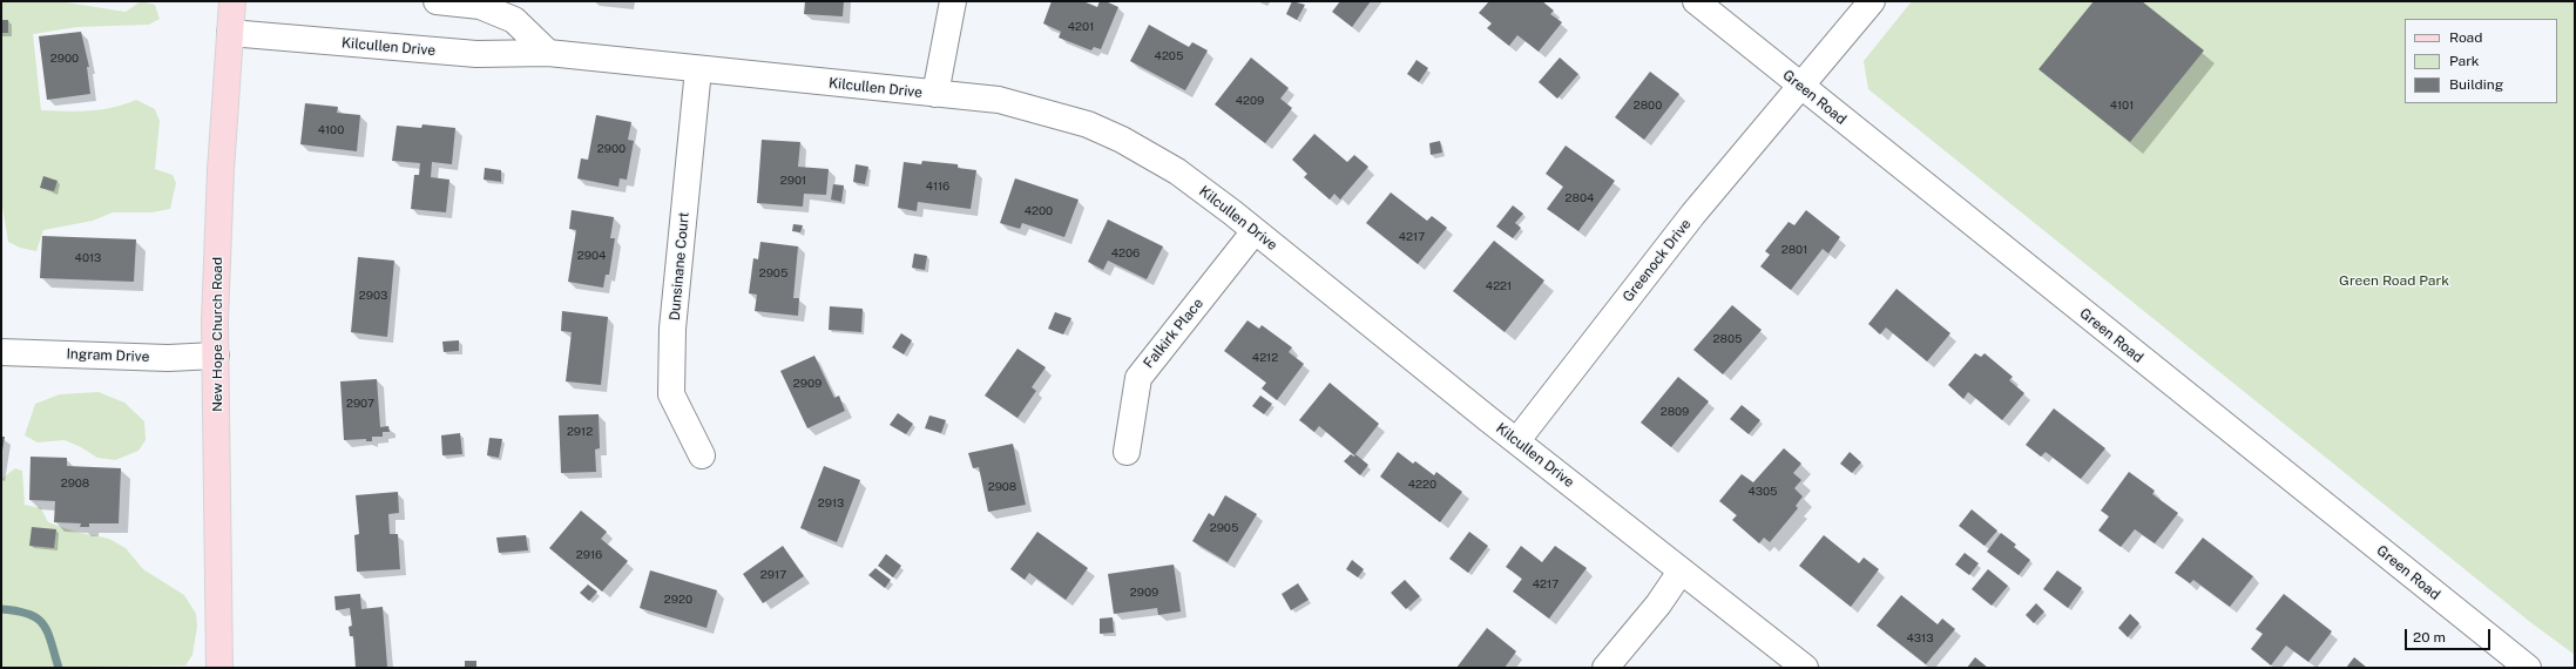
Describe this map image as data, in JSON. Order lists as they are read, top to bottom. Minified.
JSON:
{"streets":{"main road":["New Hope Church Road"],"street":["Kilcullen Drive","Green Road","Greenock Drive","Dunsinane Court","Falkirk Place","Ingram Drive"]},"crossings":[["Kilcullen Drive","Greenock Drive"],["Kilcullen Drive","Dunsinane Court"],["Kilcullen Drive","Falkirk Place"],["Kilcullen Drive","New Hope Church Road"],["Green Road","Greenock Drive"],["New Hope Church Road","Ingram Drive"]],"parks":["Green Road Park"],"house_numbers":["4201","4205","2900","4209","2800","4101","4100","2900","2901","4116","2804","4200","4217","2801","4206","2904","4013","2905","4221","2903","2805","4212","2909","2907","2809","2912","2908","4220","2908","4305","2913","2905","2916","2917","4217","2909","2920","4313"],"legend":["Road","Park","Building"],"scale_bar":"20 m"}
